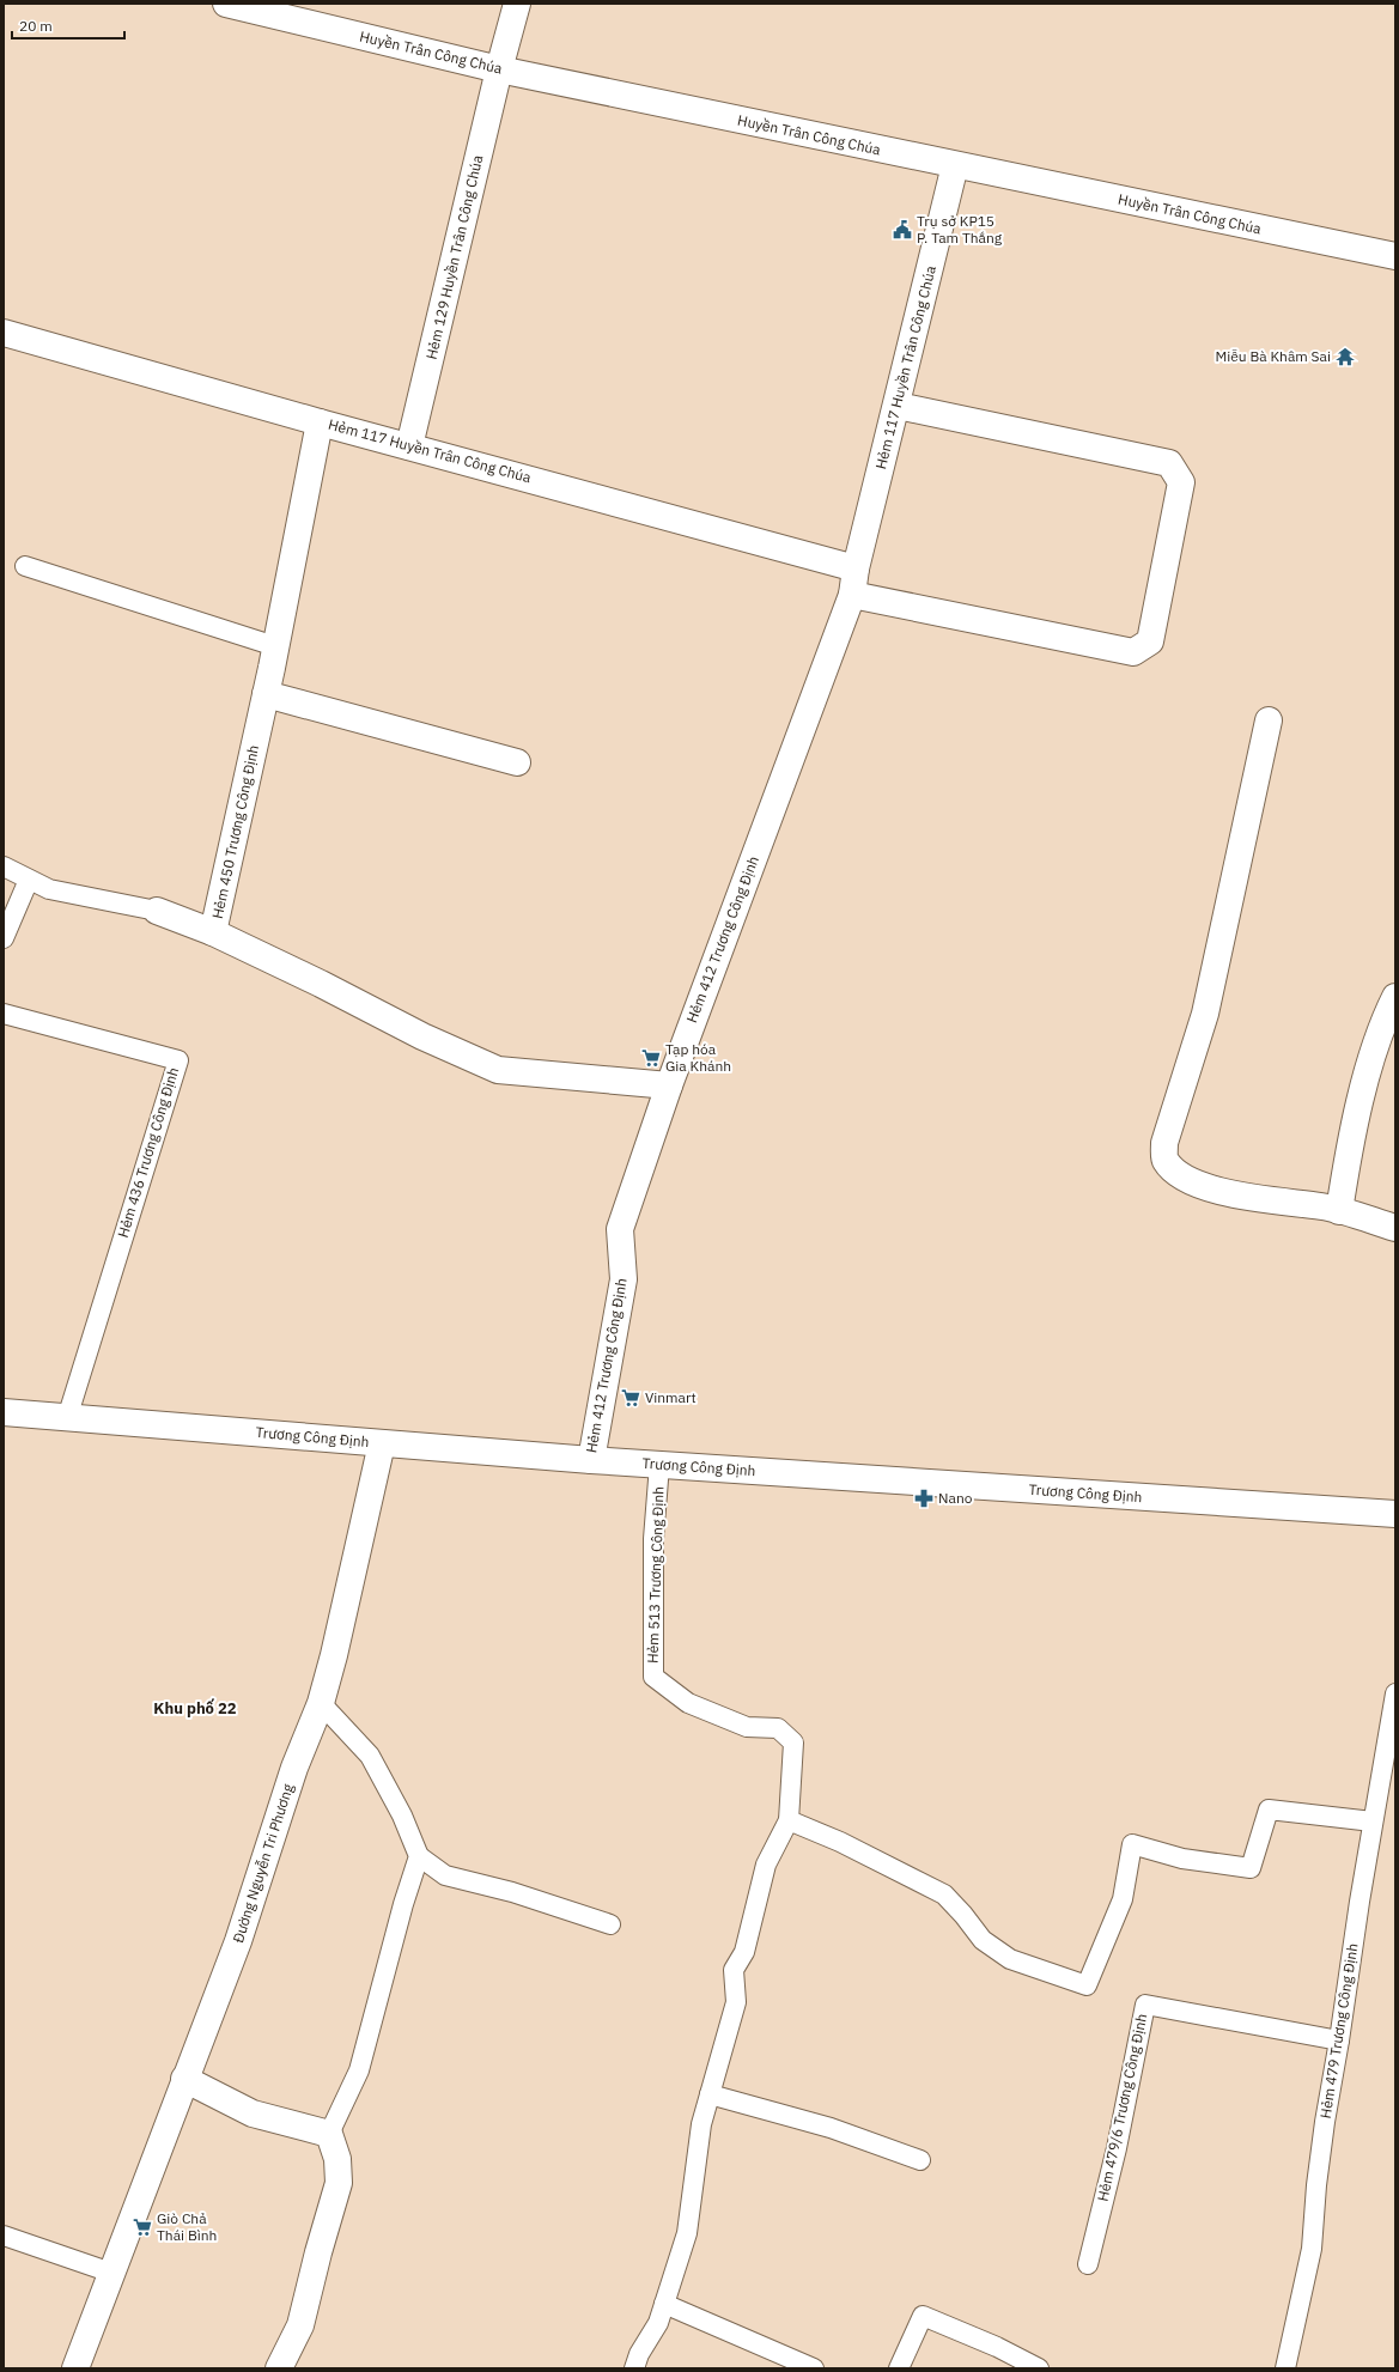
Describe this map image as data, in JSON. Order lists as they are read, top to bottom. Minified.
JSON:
{"streets":{"street":["Huyền Trân Công Chúa","Hẻm 129 Huyền Trân Công Chúa","Hẻm 117 Huyền Trân Công Chúa","Hẻm 450 Trương Công Định","Hẻm 412 Trương Công Định","Trương Công Định","Đường Nguyễn Tri Phương"],"lane":["Hẻm 436 Trương Công Định","Hẻm 513 Trương Công Định","Hẻm 479 Trương Công Định","Hẻm 479/6 Trương Công Định"]},"crossings":[["Huyền Trân Công Chúa","Hẻm 129 Huyền Trân Công Chúa"],["Huyền Trân Công Chúa","Hẻm 117 Huyền Trân Công Chúa"],["Hẻm 129 Huyền Trân Công Chúa","Hẻm 117 Huyền Trân Công Chúa"],["Hẻm 117 Huyền Trân Công Chúa","Hẻm 450 Trương Công Định"],["Hẻm 117 Huyền Trân Công Chúa","Hẻm 412 Trương Công Định"],["Hẻm 450 Trương Công Định","Hẻm 412 Trương Công Định"],["Hẻm 412 Trương Công Định","Trương Công Định"],["Hẻm 436 Trương Công Định","Trương Công Định"],["Trương Công Định","Hẻm 513 Trương Công Định"],["Trương Công Định","Đường Nguyễn Tri Phương"],["Hẻm 479 Trương Công Định","Hẻm 479/6 Trương Công Định"]],"districts":["Khu phố 22"],"places":{"public building":["Trụ sở KP15 P. Tam Thắng"],"temple":["Miễu Bà Khâm Sai"],"supermarket":["Tạp hóa Gia Khánh","Vinmart","Giò Chả Thái Bình"],"pharmacy":["Nano"]},"scale_bar":"20 m"}
